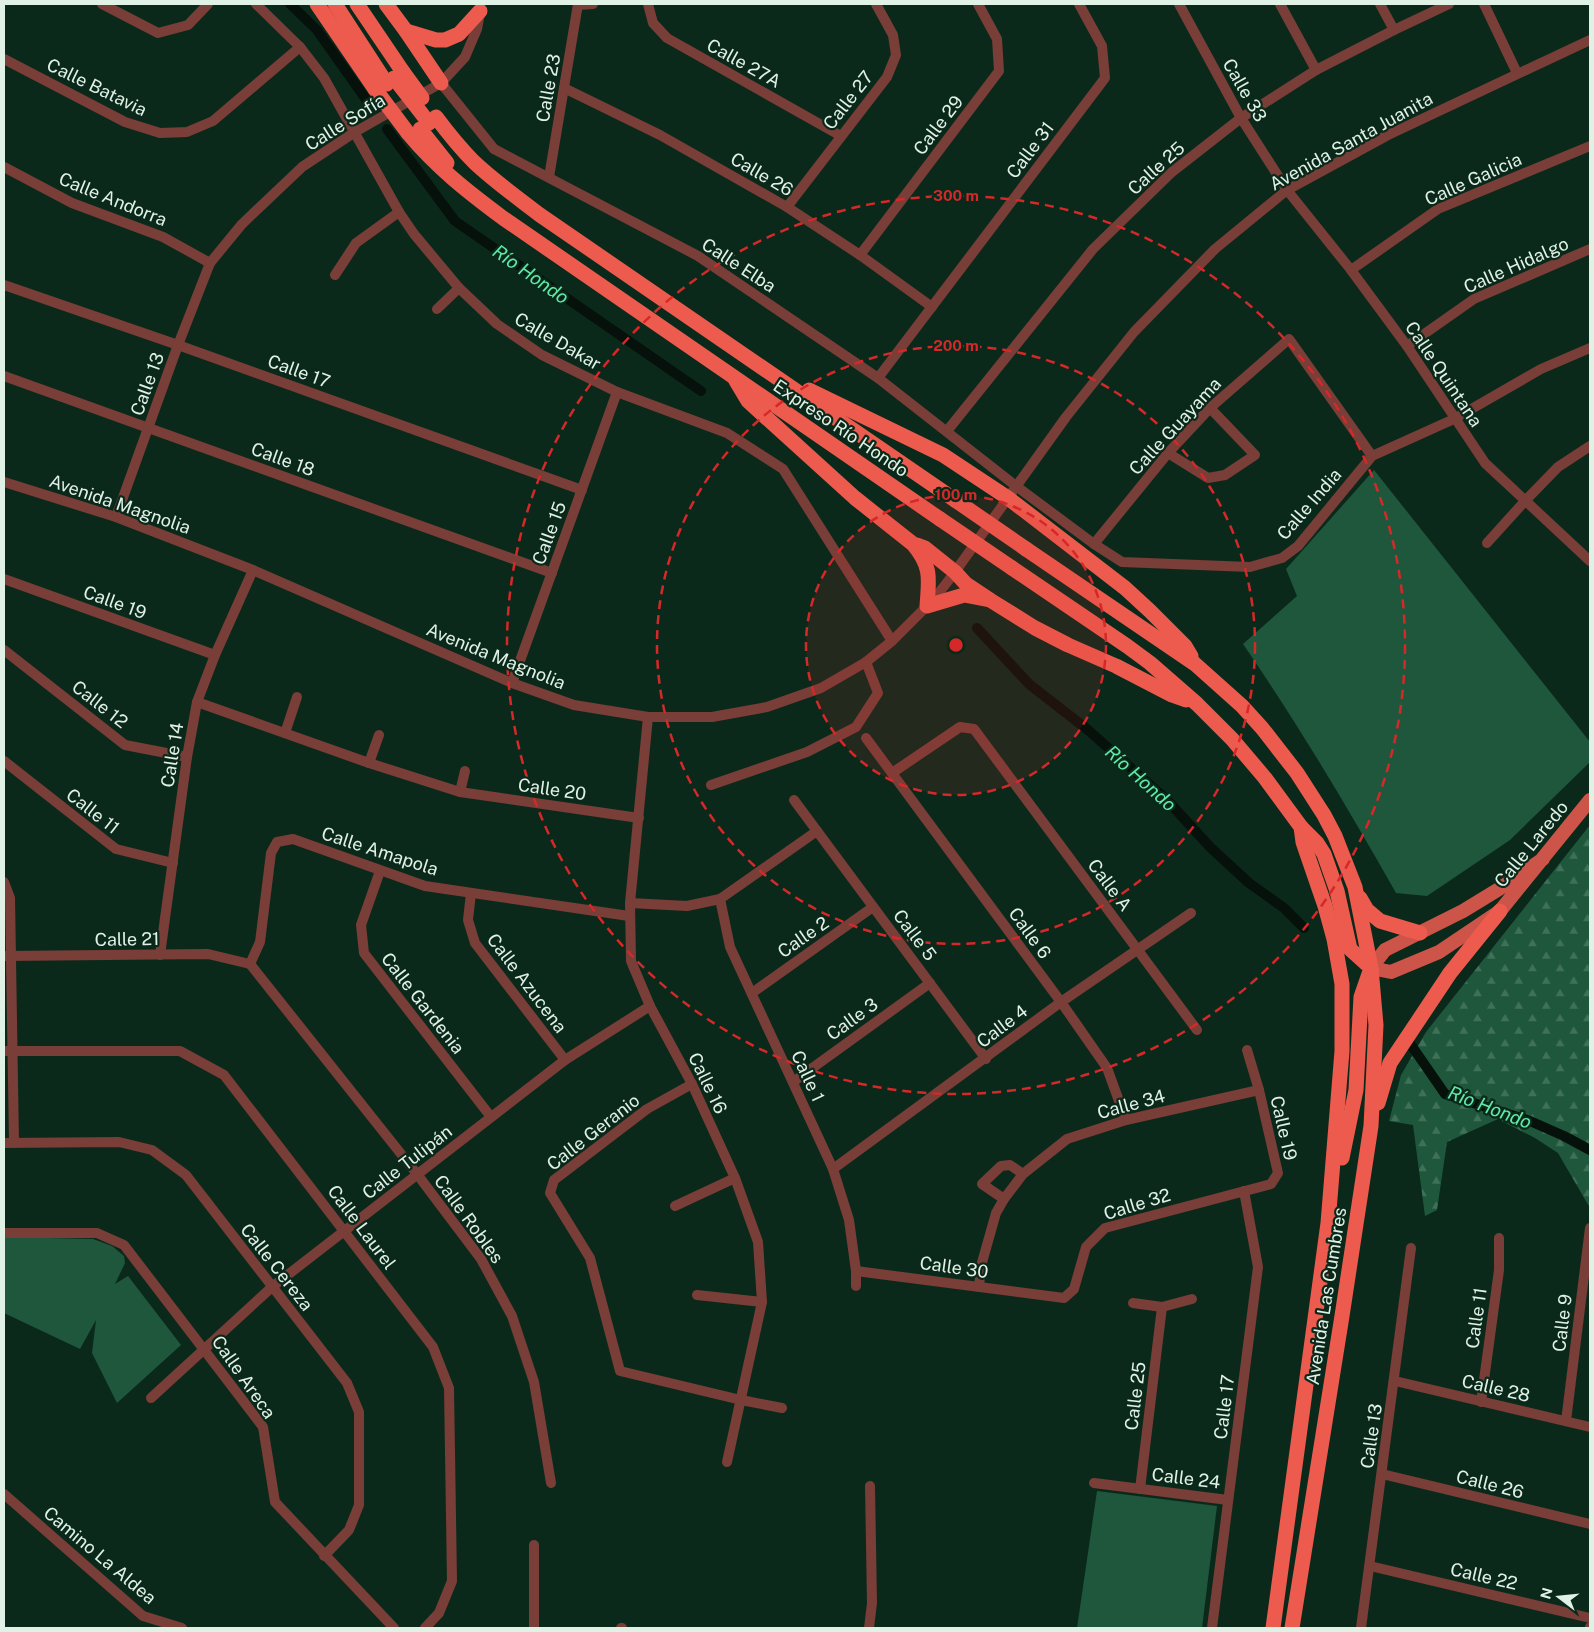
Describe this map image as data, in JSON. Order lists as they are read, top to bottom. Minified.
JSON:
{"streets":{"highway":["Expreso Río Hondo","Avenida Las Cumbres"],"main road":["Calle Laredo"],"street":["Calle 27A","Calle Batavia","Calle 23","Calle 33","Calle 27","Calle Sofía","Calle 29","Avenida Santa Juanita","Calle 31","Calle 25","Calle 26","Calle Galicia","Calle Andorra","Calle Elba","Calle Hidalgo","Calle Dakar","Calle 17","Calle Quintana","Calle 13","Calle Guayama","Calle 18","Avenida Magnolia","Calle India","Calle 15","Calle 19","Calle 12","Calle 14","Calle 20","Calle 11","Calle Amapola","Calle A","Calle 6","Calle 5","Calle 2","Calle 21","Calle Azucena","Calle Gardenia","Calle 3","Calle 4","Calle 1","Calle 16","Calle 34","Calle Geranio","Calle Tulipán","Calle 32","Calle Robles","Calle Laurel","Calle Cereza","Calle 30","Calle 9","Calle Areca","Calle 28","Calle 24","Camino La Aldea","Calle 22"]},"crossings":[["Calle 27A","Calle 27"],["Calle Batavia","Calle Dakar"],["Calle 23","Calle 26"],["Calle 23","Calle Elba"],["Calle 33","Avenida Santa Juanita"],["Calle 33","Calle 25"],["Calle 33","Calle Quintana"],["Calle 27","Calle 26"],["Calle Sofía","Calle Andorra"],["Calle Sofía","Calle Elba"],["Calle Sofía","Calle Dakar"],["Calle Sofía","Calle 13"],["Calle 29","Calle 26"],["Avenida Santa Juanita","Calle Elba"],["Avenida Santa Juanita","Calle Quintana"],["Avenida Santa Juanita","Avenida Magnolia"],["Avenida Santa Juanita","Calle India"],["Calle 31","Calle 26"],["Calle 31","Calle Elba"],["Calle 25","Calle Elba"],["Calle 25","Calle 24"],["Calle 26","Calle 13"],["Calle Galicia","Calle Quintana"],["Calle Andorra","Calle 13"],["Calle Elba","Calle India"],["Calle Hidalgo","Calle Quintana"],["Calle Dakar","Avenida Magnolia"],["Calle Dakar","Calle 15"],["Calle 17","Calle 13"],["Calle 17","Calle 15"],["Calle 17","Calle 19"],["Calle 17","Calle 32"],["Calle 17","Calle 24"],["Calle Quintana","Calle India"],["Calle 13","Calle 18"],["Calle 13","Avenida Magnolia"],["Calle 13","Calle 28"],["Calle 13","Calle 22"],["Calle Guayama","Calle India"],["Expreso Río Hondo","Avenida Las Cumbres"],["Calle 18","Calle 15"],["Avenida Magnolia","Calle 15"],["Avenida Magnolia","Calle 14"],["Avenida Magnolia","Calle 16"],["Calle 19","Calle 14"],["Calle 19","Calle 34"],["Calle 19","Calle 32"],["Calle 12","Calle 14"],["Calle 14","Calle 20"],["Calle 14","Calle 11"],["Calle 14","Calle 21"],["Calle 20","Calle 16"],["Calle 11","Calle 28"],["Calle Amapola","Calle 21"],["Calle Amapola","Calle Azucena"],["Calle Amapola","Calle Gardenia"],["Calle Amapola","Calle 16"],["Calle Amapola","Calle Robles"],["Calle A","Calle 6"],["Calle A","Calle 4"],["Calle 6","Calle 4"],["Calle 6","Calle 34"],["Calle 5","Calle 2"],["Calle 5","Calle 3"],["Calle 5","Calle 4"],["Calle 2","Calle 1"],["Calle 21","Calle Robles"],["Calle Azucena","Calle Tulipán"],["Calle Gardenia","Calle Tulipán"],["Calle 3","Calle 1"],["Calle 4","Calle 1"],["Calle 1","Calle 30"],["Calle 16","Calle Geranio"],["Calle 16","Calle Tulipán"],["Calle 34","Calle 30"],["Calle Tulipán","Calle Robles"],["Calle Tulipán","Calle Laurel"],["Calle Tulipán","Calle Cereza"],["Calle Tulipán","Calle Areca"],["Calle 32","Calle 30"],["Calle Cereza","Calle Areca"],["Calle 9","Calle 28"]],"water":["Río Hondo"],"north":"left","rings":["300 m","200 m","100 m"]}
